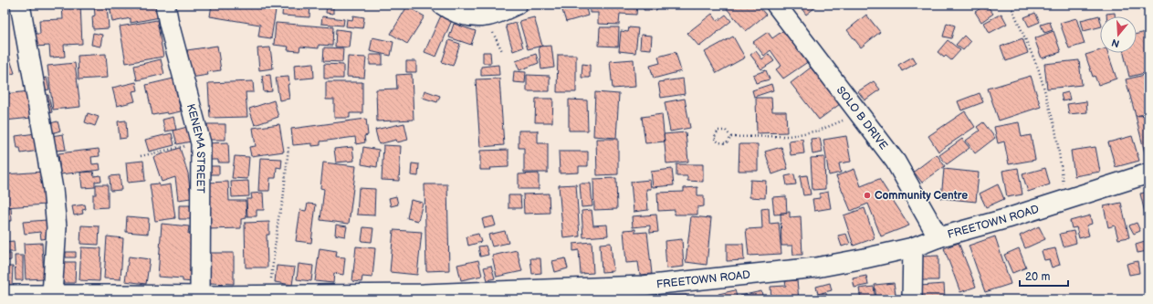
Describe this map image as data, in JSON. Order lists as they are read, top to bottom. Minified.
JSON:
{"streets":{"street":["SOLO B DRIVE","KENEMA STREET","FREETOWN ROAD"]},"crossings":[["SOLO B DRIVE","FREETOWN ROAD"],["KENEMA STREET","FREETOWN ROAD"]],"places":["Community Centre"],"scale_bar":"20 m","north":"bottom"}
